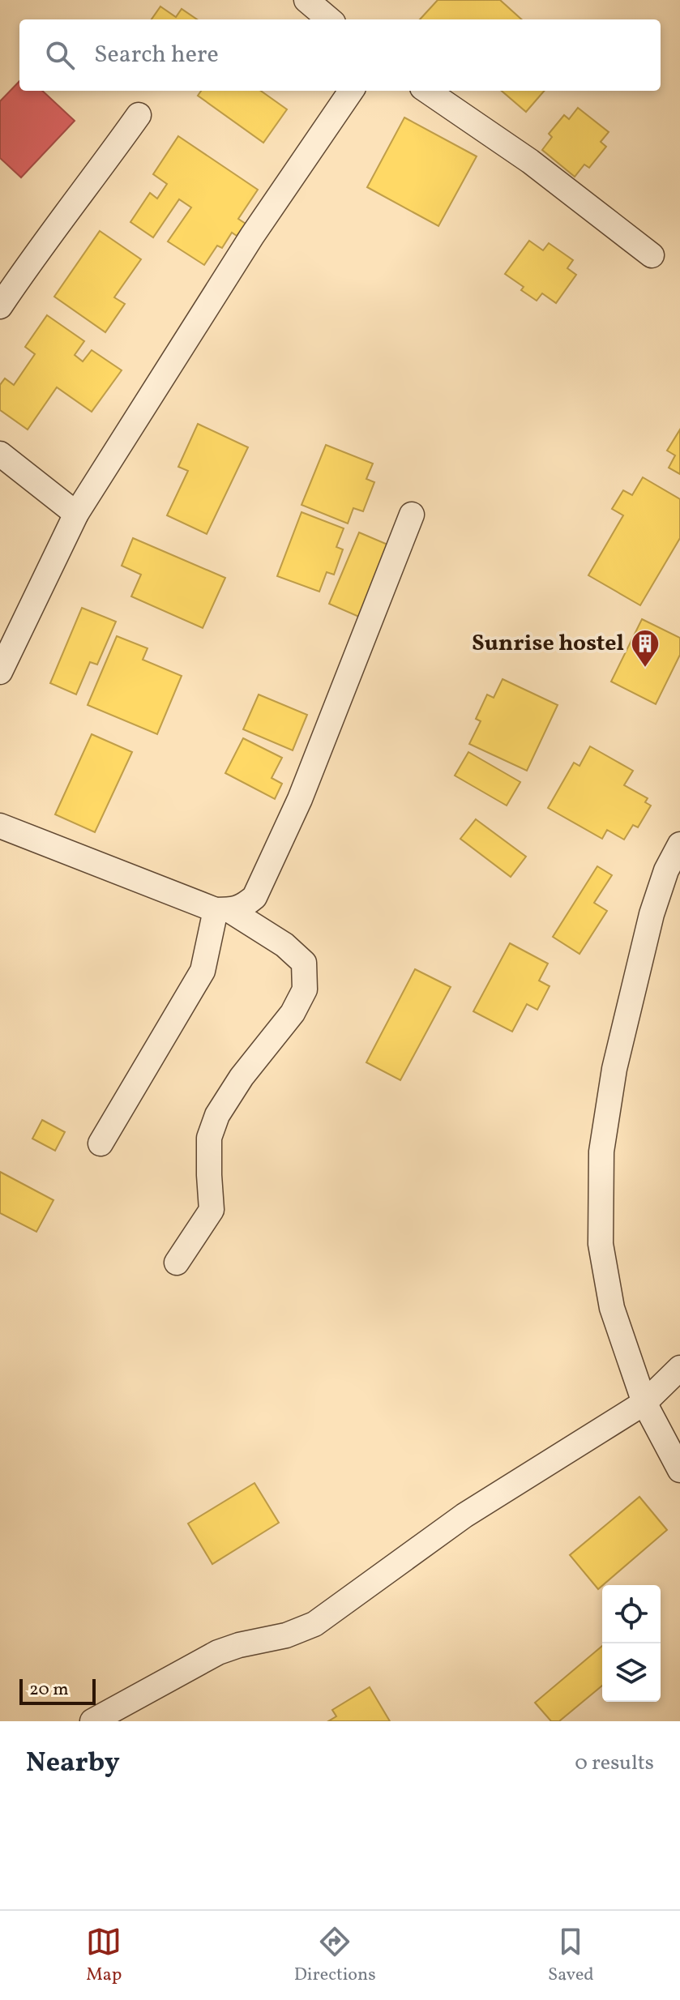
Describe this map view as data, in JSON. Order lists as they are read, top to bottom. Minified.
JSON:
{"places":{"building":["Sunrise hostel"]},"scale_bar":"20 m","page":{"search":"Search here","scale":"20 m","heading":["Nearby","0 results"],"nav":["Map","Directions","Saved"]}}
